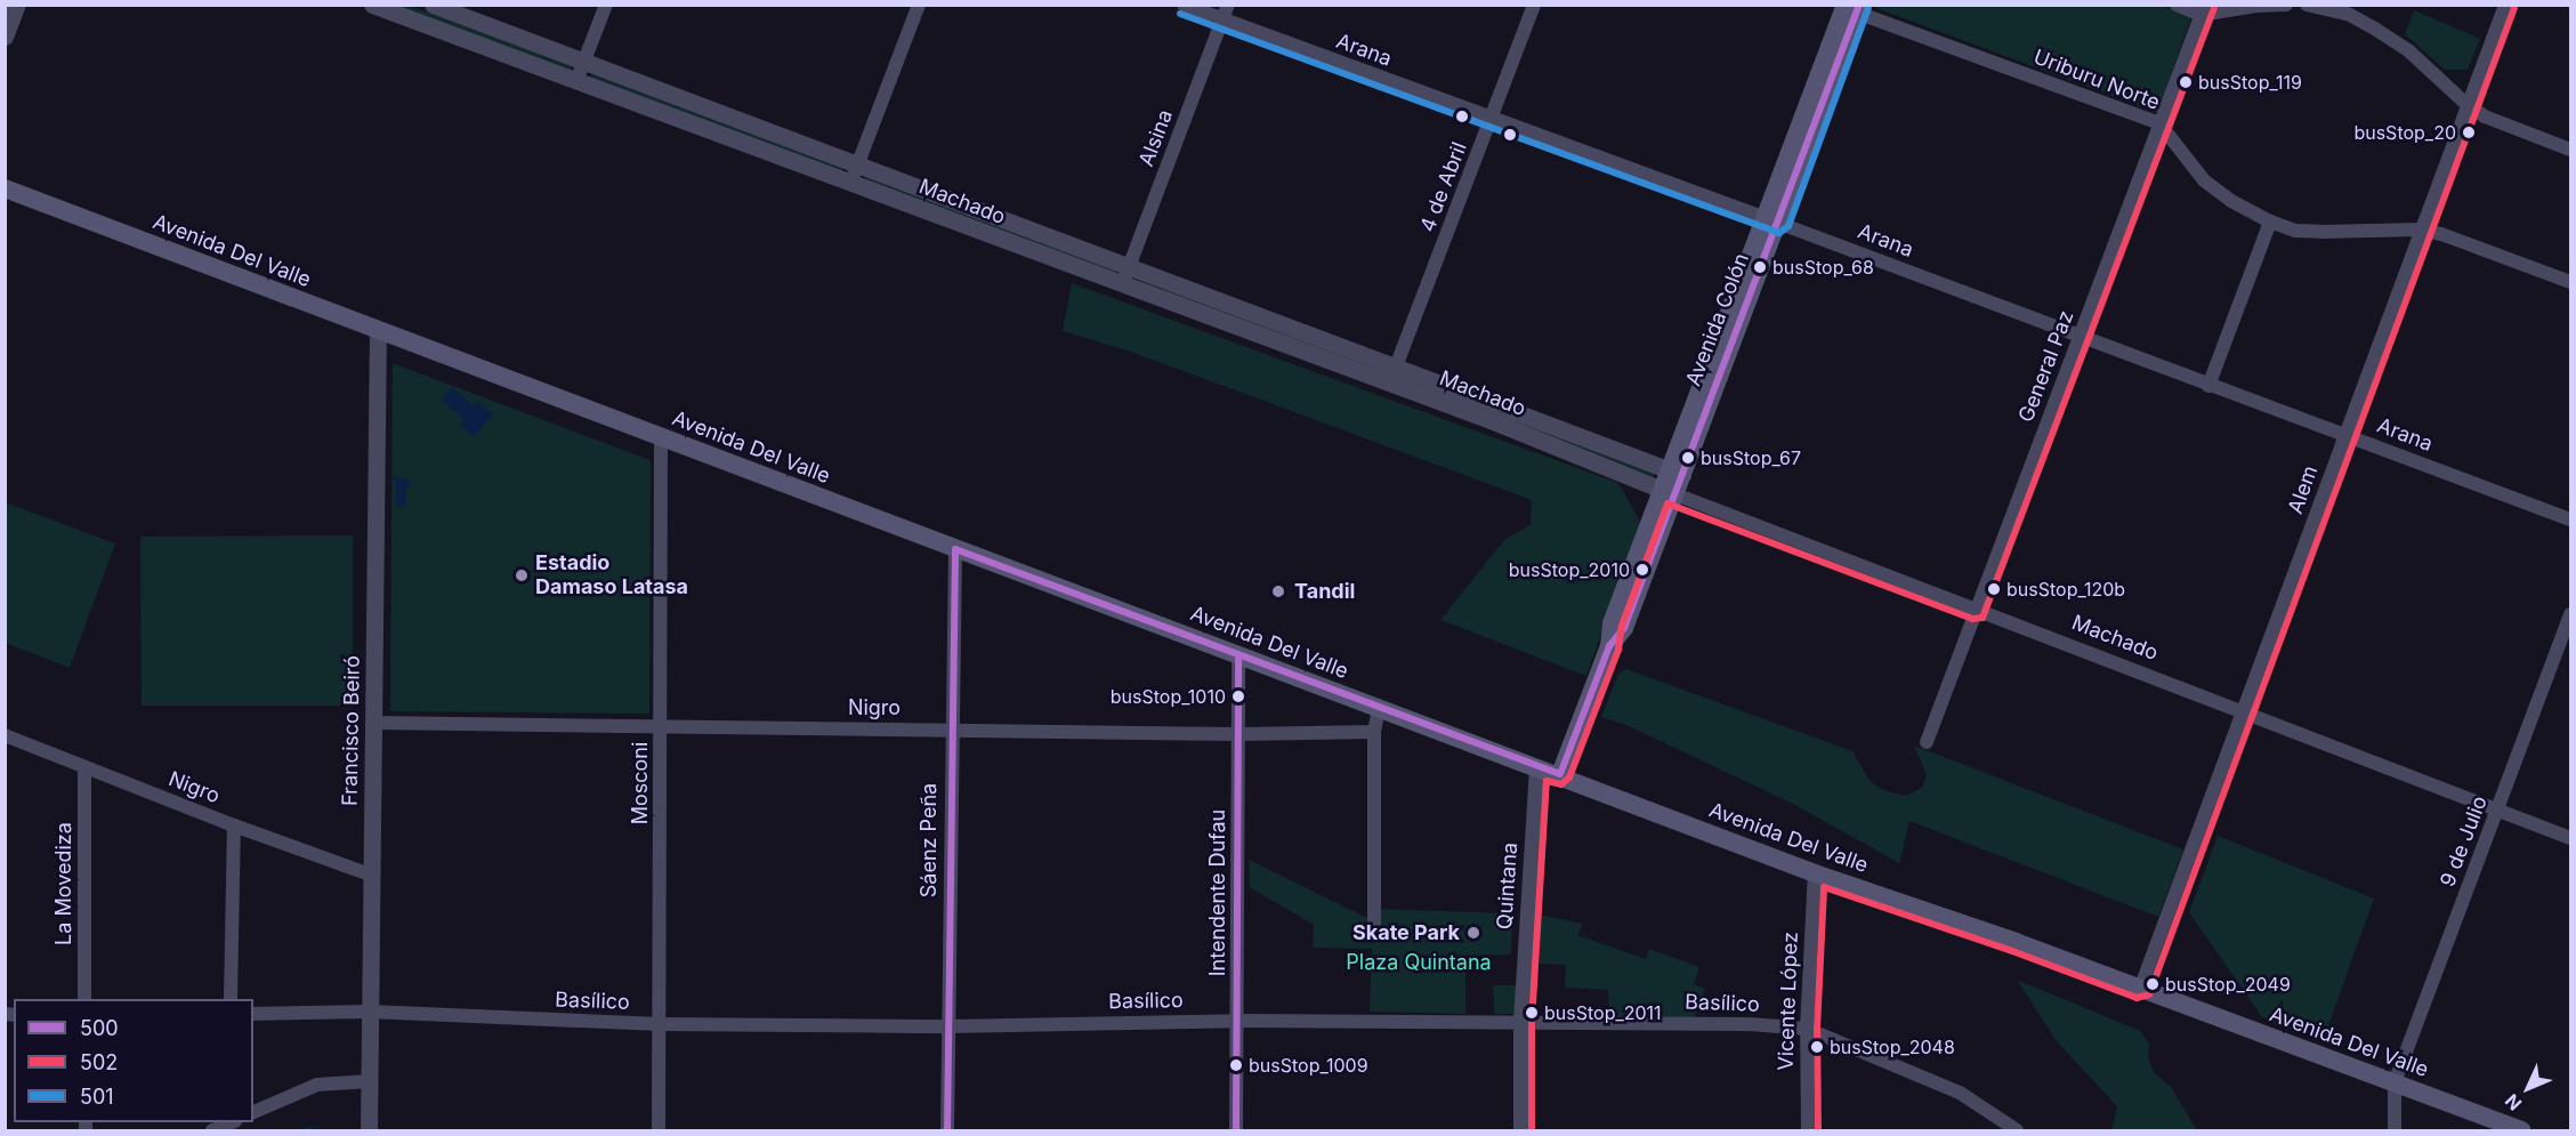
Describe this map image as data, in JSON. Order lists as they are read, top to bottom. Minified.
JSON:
{"streets":{"main road":["Avenida Del Valle","Avenida Colón"],"street":["Arana","Uriburu Norte","Alsina","4 de Abril","Machado","General Paz","Alem","Nigro","Francisco Beiró","Mosconi","Sáenz Peña","9 de Julio","La Movediza","Quintana","Intendente Dufau","Basílico","Vicente López"]},"crossings":[["Arana","Alsina"],["Arana","4 de Abril"],["Arana","Avenida Colón"],["Arana","General Paz"],["Arana","Alem"],["Uriburu Norte","Avenida Colón"],["Uriburu Norte","General Paz"],["Uriburu Norte","Alem"],["Alsina","Machado"],["4 de Abril","Machado"],["Machado","Avenida Colón"],["Machado","General Paz"],["Machado","Alem"],["Machado","9 de Julio"],["Avenida Del Valle","Avenida Colón"],["Avenida Del Valle","Alem"],["Avenida Del Valle","Francisco Beiró"],["Avenida Del Valle","Mosconi"],["Avenida Del Valle","Sáenz Peña"],["Avenida Del Valle","9 de Julio"],["Avenida Del Valle","Quintana"],["Avenida Del Valle","Intendente Dufau"],["Avenida Del Valle","Vicente López"],["Nigro","Francisco Beiró"],["Nigro","Mosconi"],["Nigro","Sáenz Peña"],["Nigro","La Movediza"],["Nigro","Intendente Dufau"],["Francisco Beiró","Basílico"],["Mosconi","Basílico"],["Sáenz Peña","Basílico"],["Quintana","Basílico"],["Intendente Dufau","Basílico"],["Basílico","Vicente López"]],"parks":["Plaza Quintana"],"places":["busStop_119","busStop_20","busStop_68","busStop_67","busStop_2010","Estadio Damaso Latasa","busStop_120b","Tandil","busStop_1010","Skate Park","busStop_2049","busStop_2011","busStop_2048","busStop_1009"],"lines":["transit line 500","transit line 502","transit line 501"],"legend":["500","502","501"],"north":"bottom left"}
